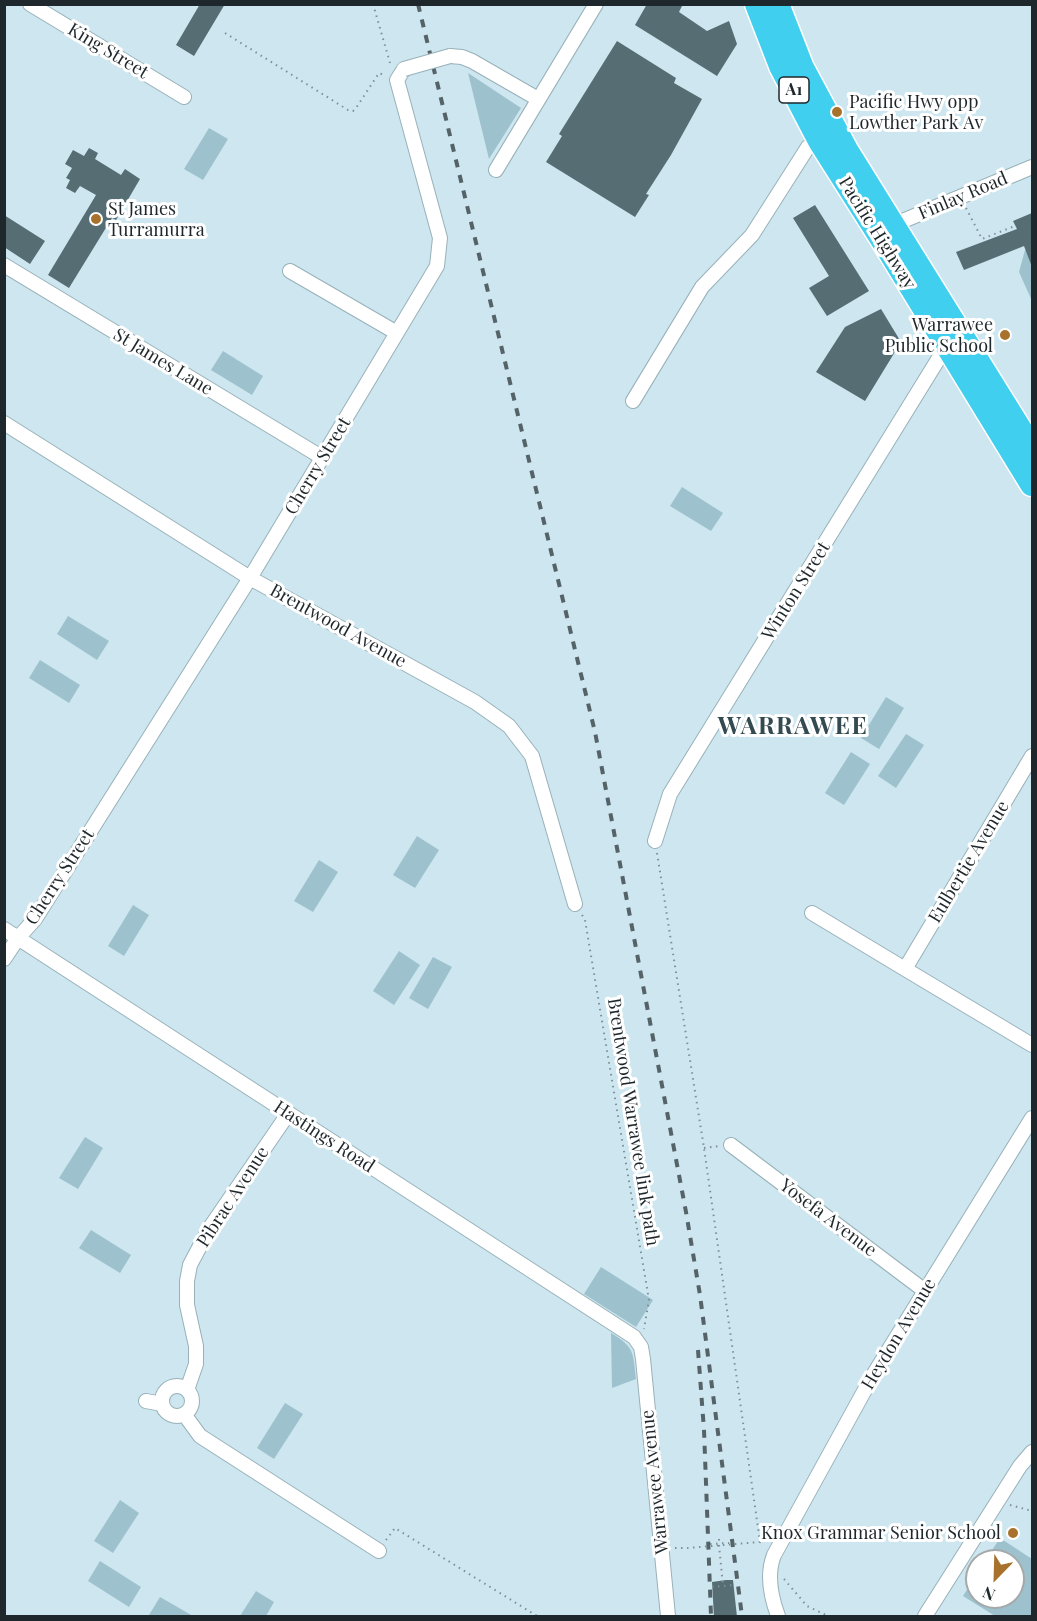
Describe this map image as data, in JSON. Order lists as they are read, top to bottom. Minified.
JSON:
{"streets":{"highway":["A1","Pacific Highway"],"street":["King Street","Finlay Road","St James Lane","Cherry Street","Winton Street","Brentwood Avenue","Eulbertie Avenue","Hastings Road","Pibrac Avenue","Yosefa Avenue","Heydon Avenue","Warrawee Avenue"],"path":["Brentwood Warrawee link path"]},"crossings":[["Finlay Road","Pacific Highway"],["Pacific Highway","Winton Street"],["St James Lane","Cherry Street"],["Cherry Street","Brentwood Avenue"],["Cherry Street","Hastings Road"],["Brentwood Avenue","Brentwood Warrawee link path"],["Brentwood Warrawee link path","Hastings Road"],["Brentwood Warrawee link path","Warrawee Avenue"],["Hastings Road","Pibrac Avenue"],["Hastings Road","Warrawee Avenue"],["Yosefa Avenue","Heydon Avenue"]],"districts":["WARRAWEE"],"places":["Pacific Hwy opp Lowther Park Av","St James Turramurra","Warrawee Public School","Knox Grammar Senior School"],"north":"bottom left"}
